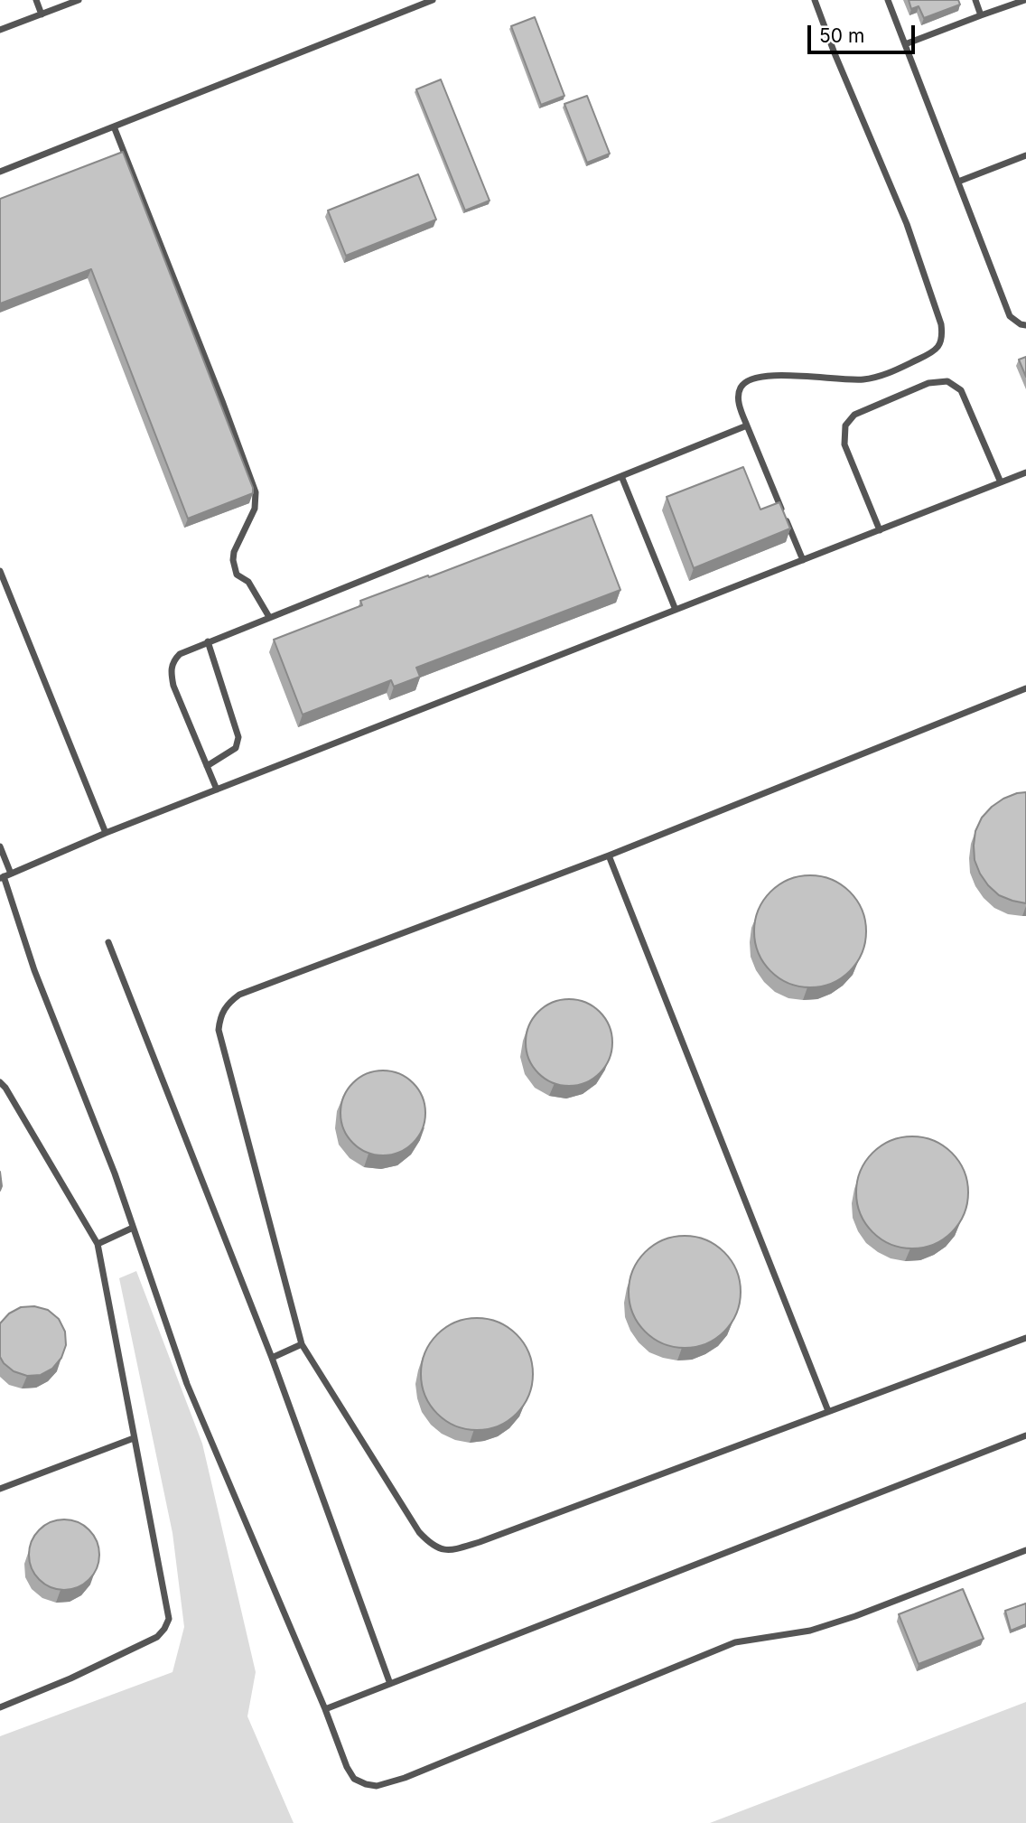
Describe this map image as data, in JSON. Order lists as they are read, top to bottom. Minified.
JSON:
{"scale_bar":"50 m"}
